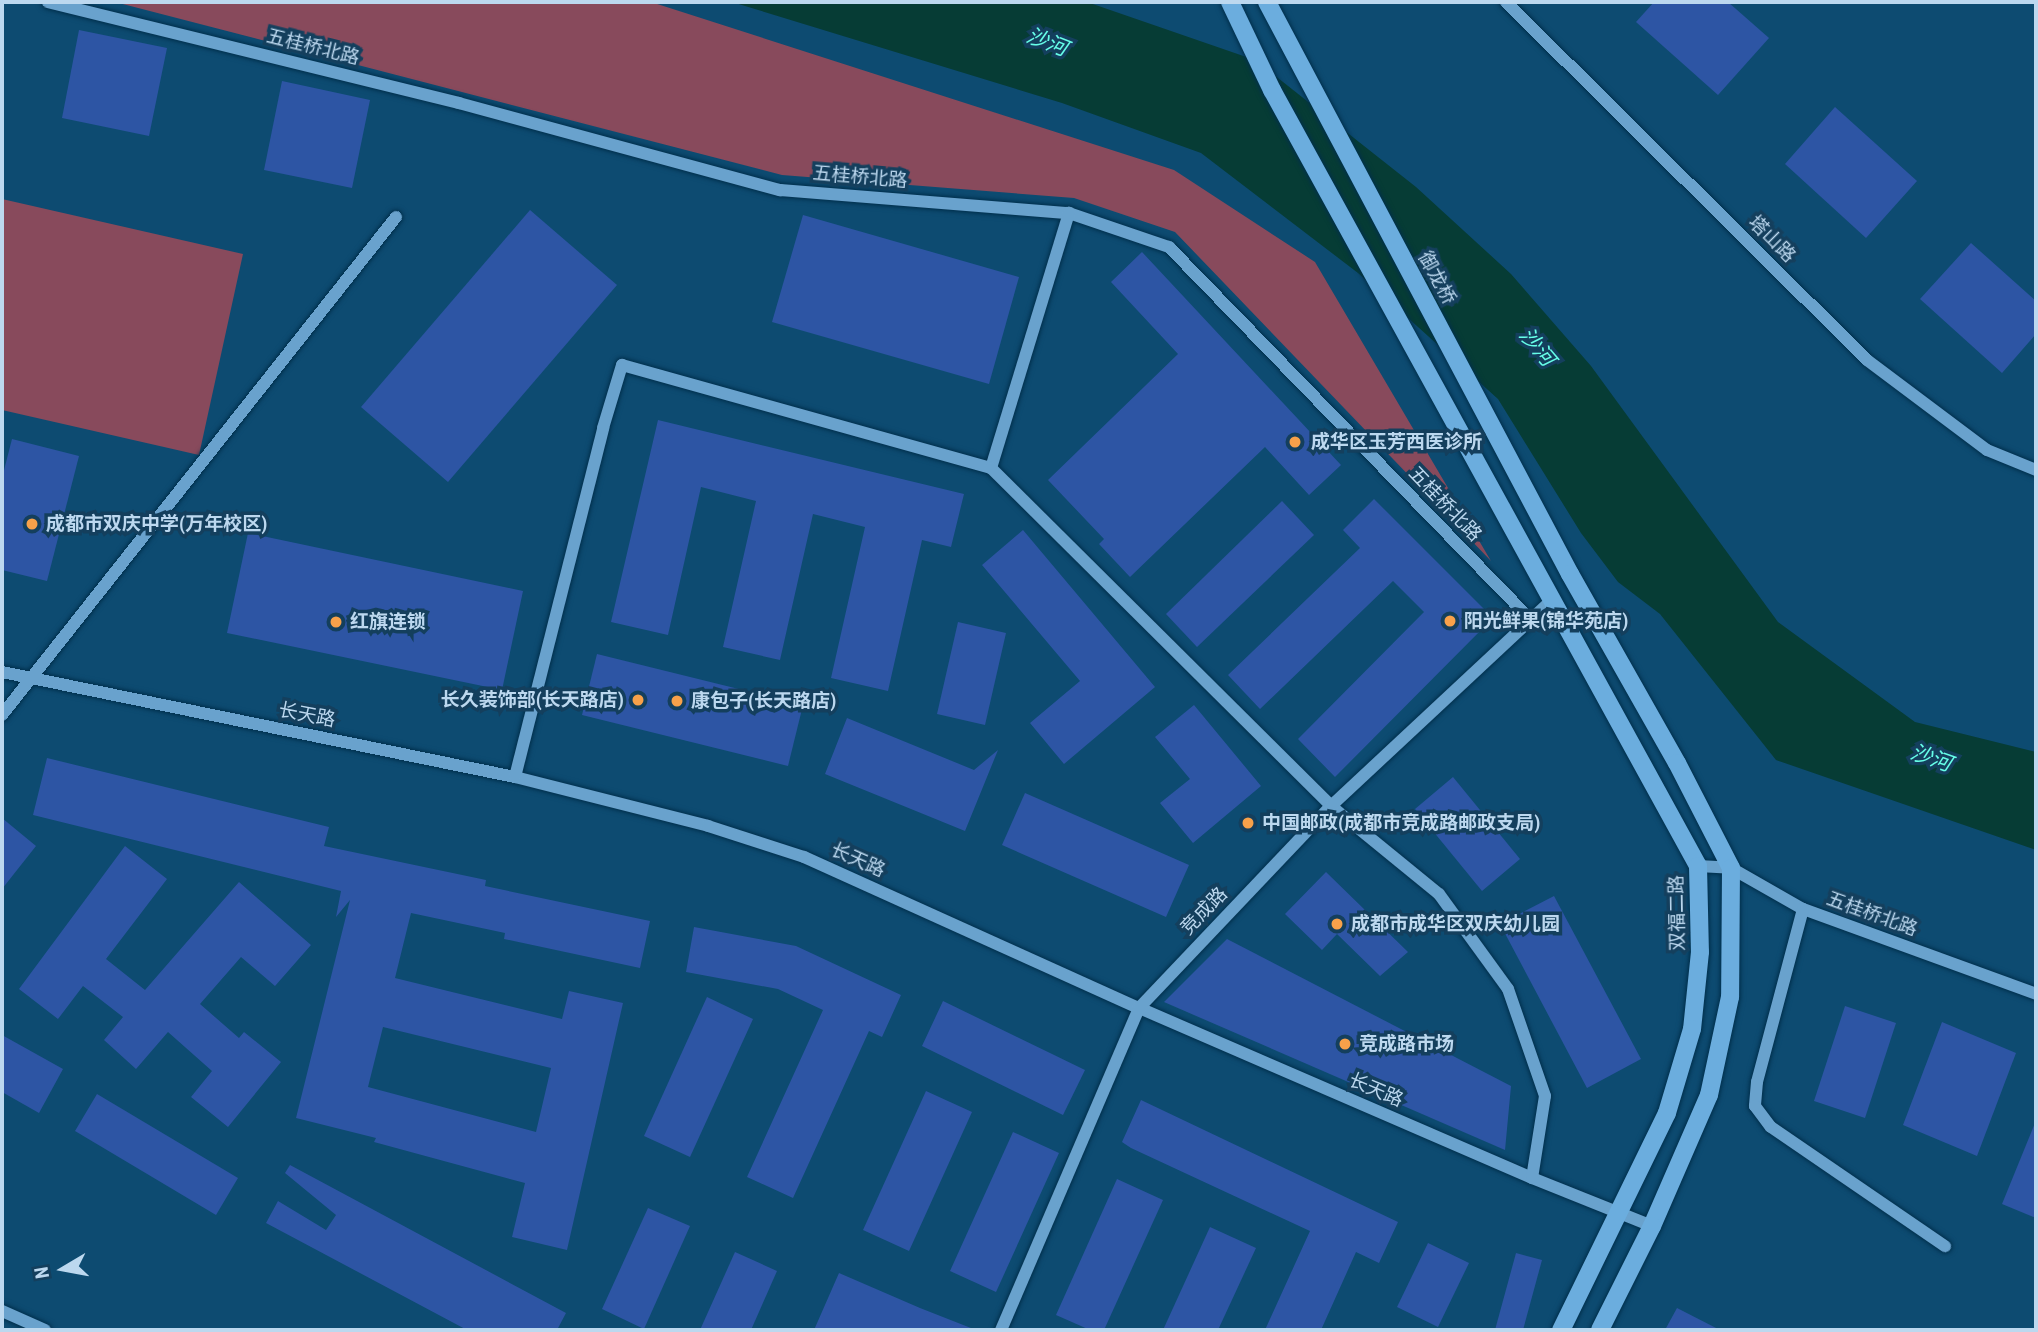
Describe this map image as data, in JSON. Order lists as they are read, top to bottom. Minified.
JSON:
{"streets":{"main road":["御龙桥","双福二路"],"street":["五桂桥北路","塔山路","长天路","竞成路"]},"crossings":[["五桂桥北路","御龙桥"],["五桂桥北路","竞成路"],["五桂桥北路","双福二路"],["长天路","竞成路"],["长天路","双福二路"],["竞成路","双福二路"]],"water":["沙河"],"places":["成华区玉芳西医诊所","成都市双庆中学(万年校区)","阳光鲜果(锦华苑店)","红旗连锁","长久装饰部(长天路店)","康包子(长天路店)","中国邮政(成都市竞成路邮政支局)","成都市成华区双庆幼儿园","竞成路市场"],"north":"left"}
